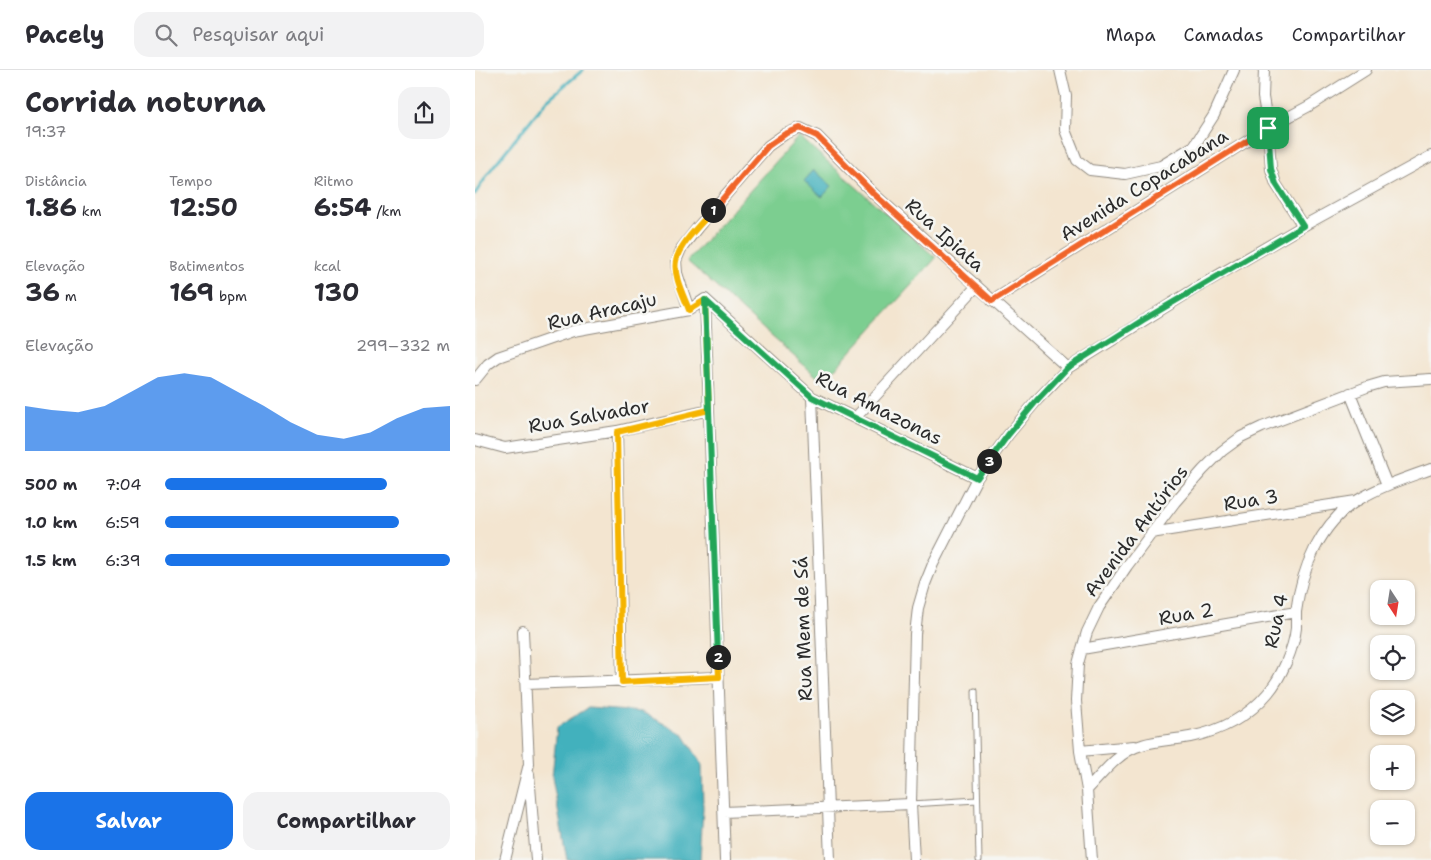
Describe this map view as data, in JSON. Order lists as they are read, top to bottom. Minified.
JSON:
{"streets":{"street":["Avenida Copacabana","Rua Ipiata","Rua Aracaju","Rua Amazonas","Rua Salvador","Rua 3","Avenida Antúrios","Rua 2","Rua 4","Rua Mem de Sá"]},"crossings":[["Avenida Copacabana","Rua Ipiata"],["Rua Ipiata","Rua Aracaju"],["Rua Aracaju","Rua Amazonas"],["Rua Amazonas","Rua Mem de Sá"],["Rua 3","Avenida Antúrios"],["Rua 3","Rua 4"],["Avenida Antúrios","Rua 2"],["Avenida Antúrios","Rua 4"],["Rua 2","Rua 4"]],"north":"bottom","page":{"header":"Pacely","search":"Pesquisar aqui","nav":["Mapa","Camadas","Compartilhar"],"heading":["Corrida noturna","19:37"],"stats":[["Distância","1.86 km"],["Tempo","12:50"],["Ritmo","6:54 /km"],["Elevação","36 m"],["Batimentos","169 bpm"],["kcal","130"]],"pins":["1","3","2"],"chart":["Elevação","299–332 m"],"list":[{"name":"500 m","note":"7:04"},{"name":"1.0 km","note":"6:59"},{"name":"1.5 km","note":"6:39"}],"map_buttons":["+","−"],"buttons":["Salvar","Compartilhar"]}}
